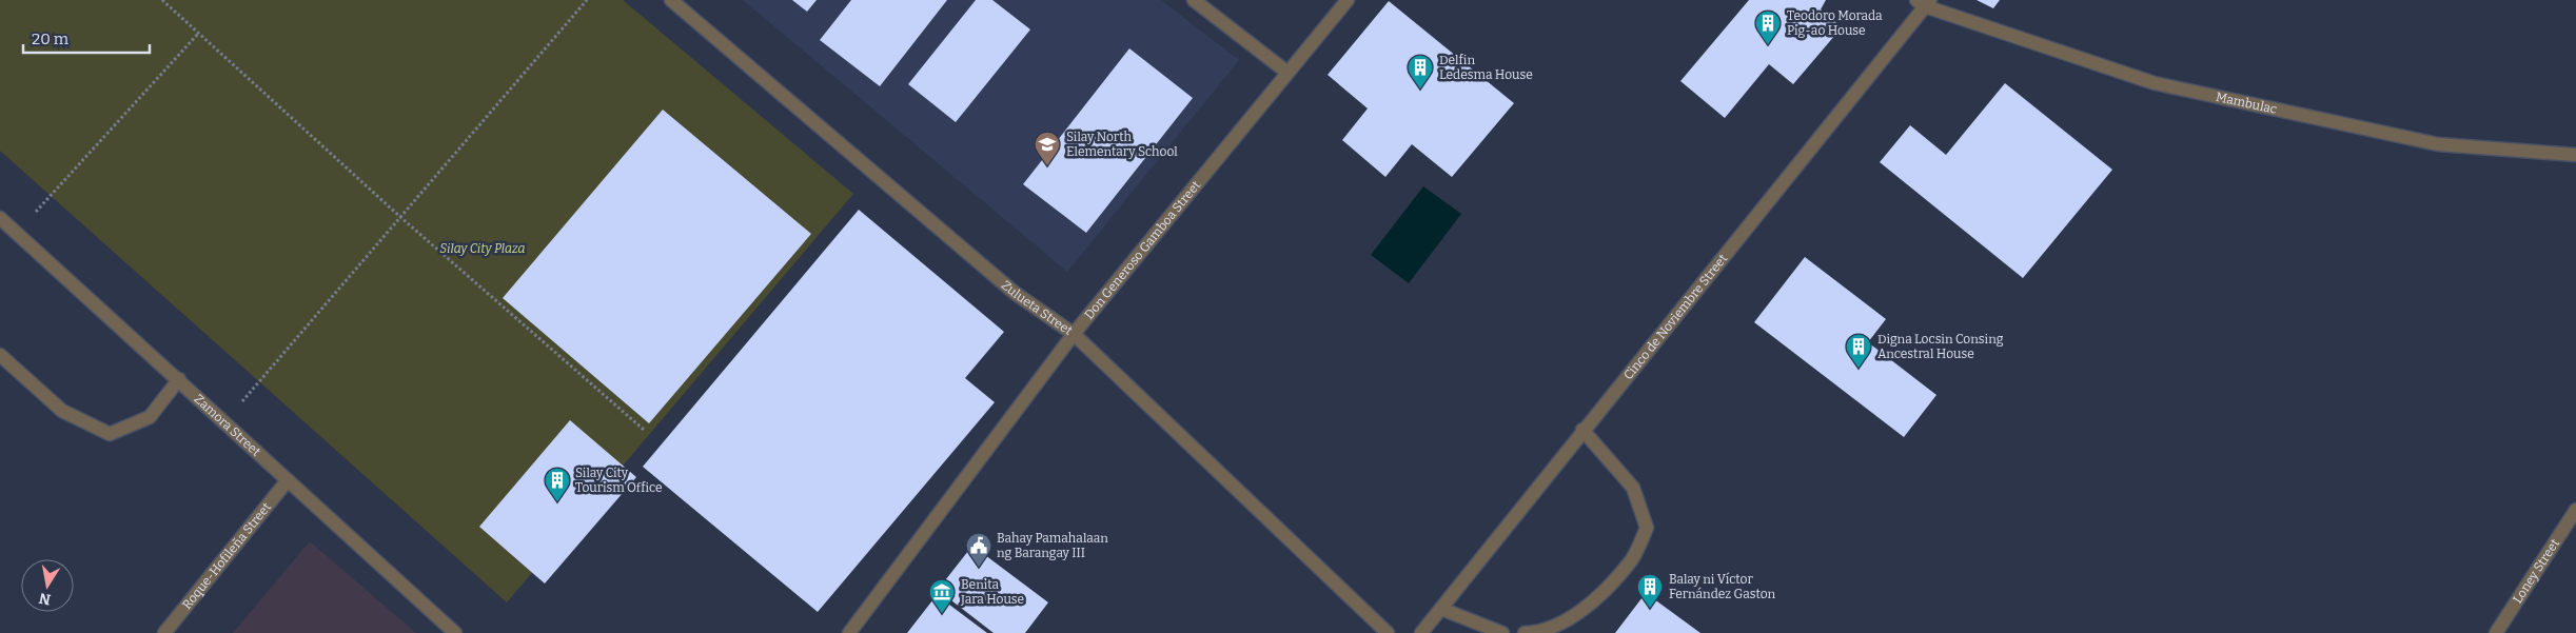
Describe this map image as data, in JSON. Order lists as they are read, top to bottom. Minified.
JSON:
{"streets":{"street":["Mambulac","Don Generoso Gamboa Street","Zulueta Street","Cinco de Noviembre Street","Zamora Street","Roque-Hofileña Street","Loney Street"]},"crossings":[["Mambulac","Cinco de Noviembre Street"],["Don Generoso Gamboa Street","Zulueta Street"],["Zamora Street","Roque-Hofileña Street"]],"parks":["Silay City Plaza"],"places":{"building":["Teodoro Morada Pig-ao House","Delfin Ledesma House","Digna Locsin Consing Ancestral House","Silay City Tourism Office","Balay ni Víctor Fernández Gaston"],"school or university":["Silay North Elementary School"],"public building":["Bahay Pamahalaan ng Barangay III"],"museum":["Benita Jara House"]},"scale_bar":"20 m","north":"bottom"}
